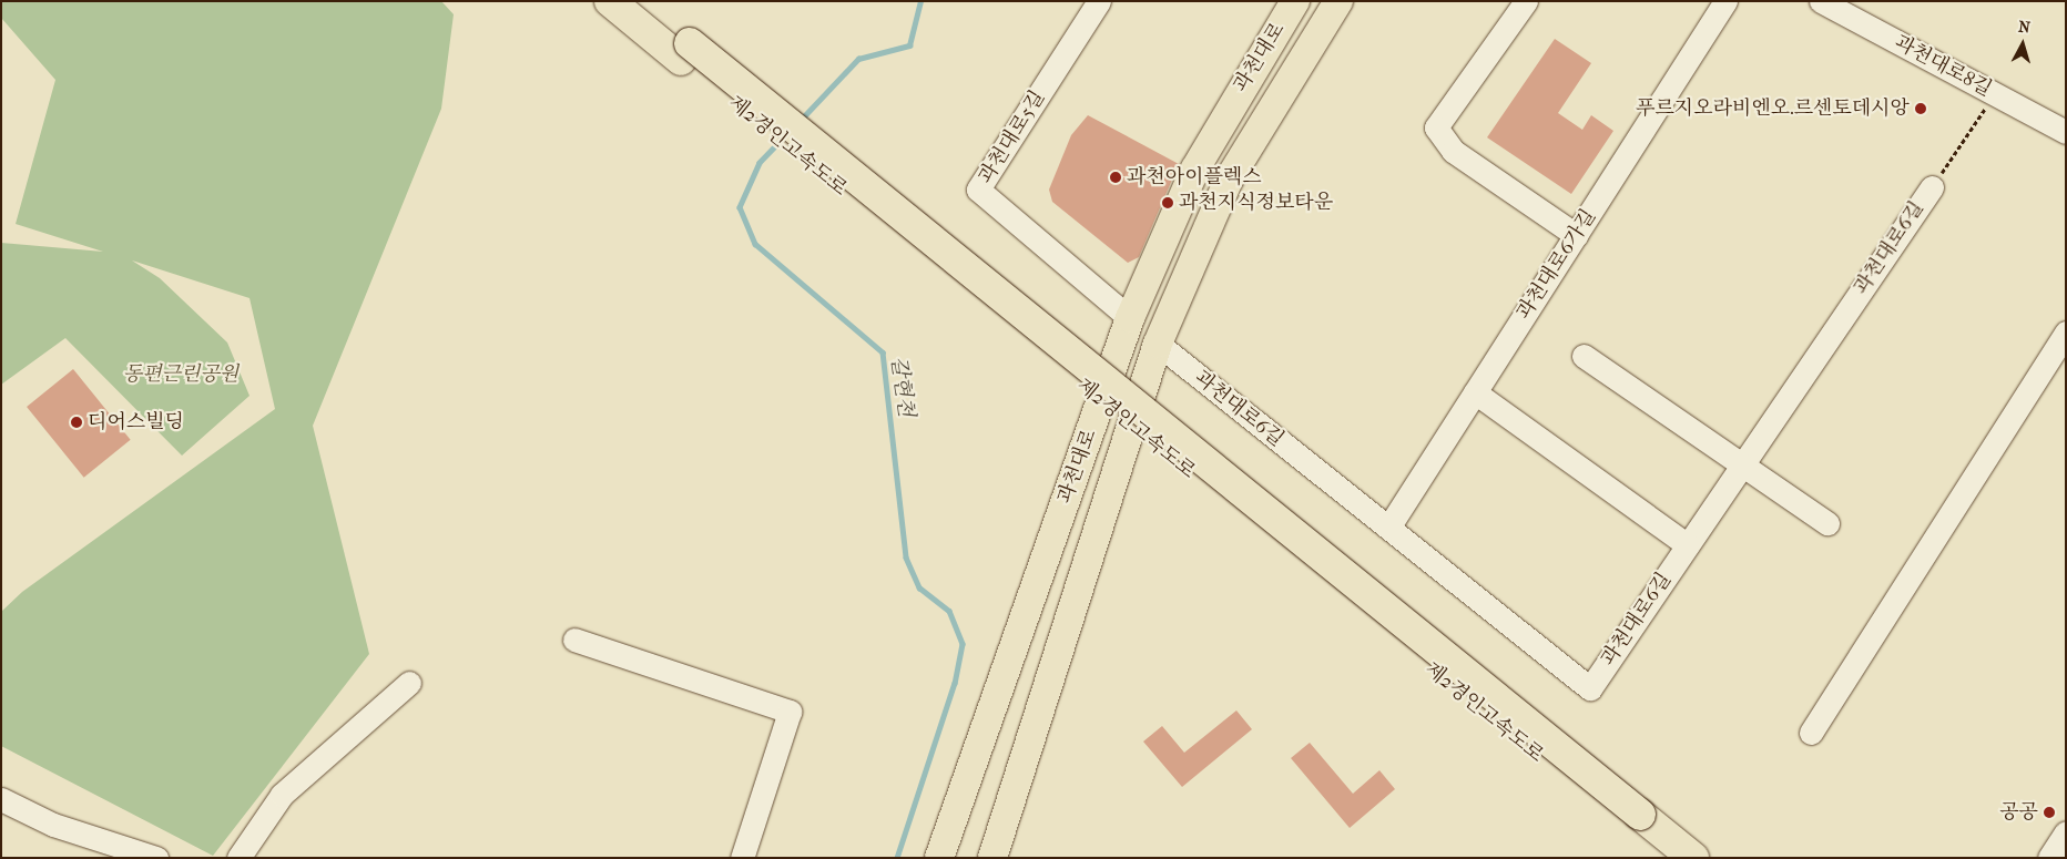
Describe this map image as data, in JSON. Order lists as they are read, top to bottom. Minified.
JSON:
{"streets":{"highway":["제2경인고속도로"],"main road":["과천대로"],"street":["과천대로8길","과천대로5길","과천대로6길","과천대로6가길"]},"crossings":[["과천대로","과천대로5길"],["과천대로","과천대로6길"],["과천대로8길","과천대로6길"],["과천대로6길","과천대로6가길"]],"water":["갈현천"],"parks":["동편근린공원"],"places":["푸르지오라비엔오.르센토데시앙","과천아이플렉스","과천지식정보타운","디어스빌딩","공공"],"north":"top"}
